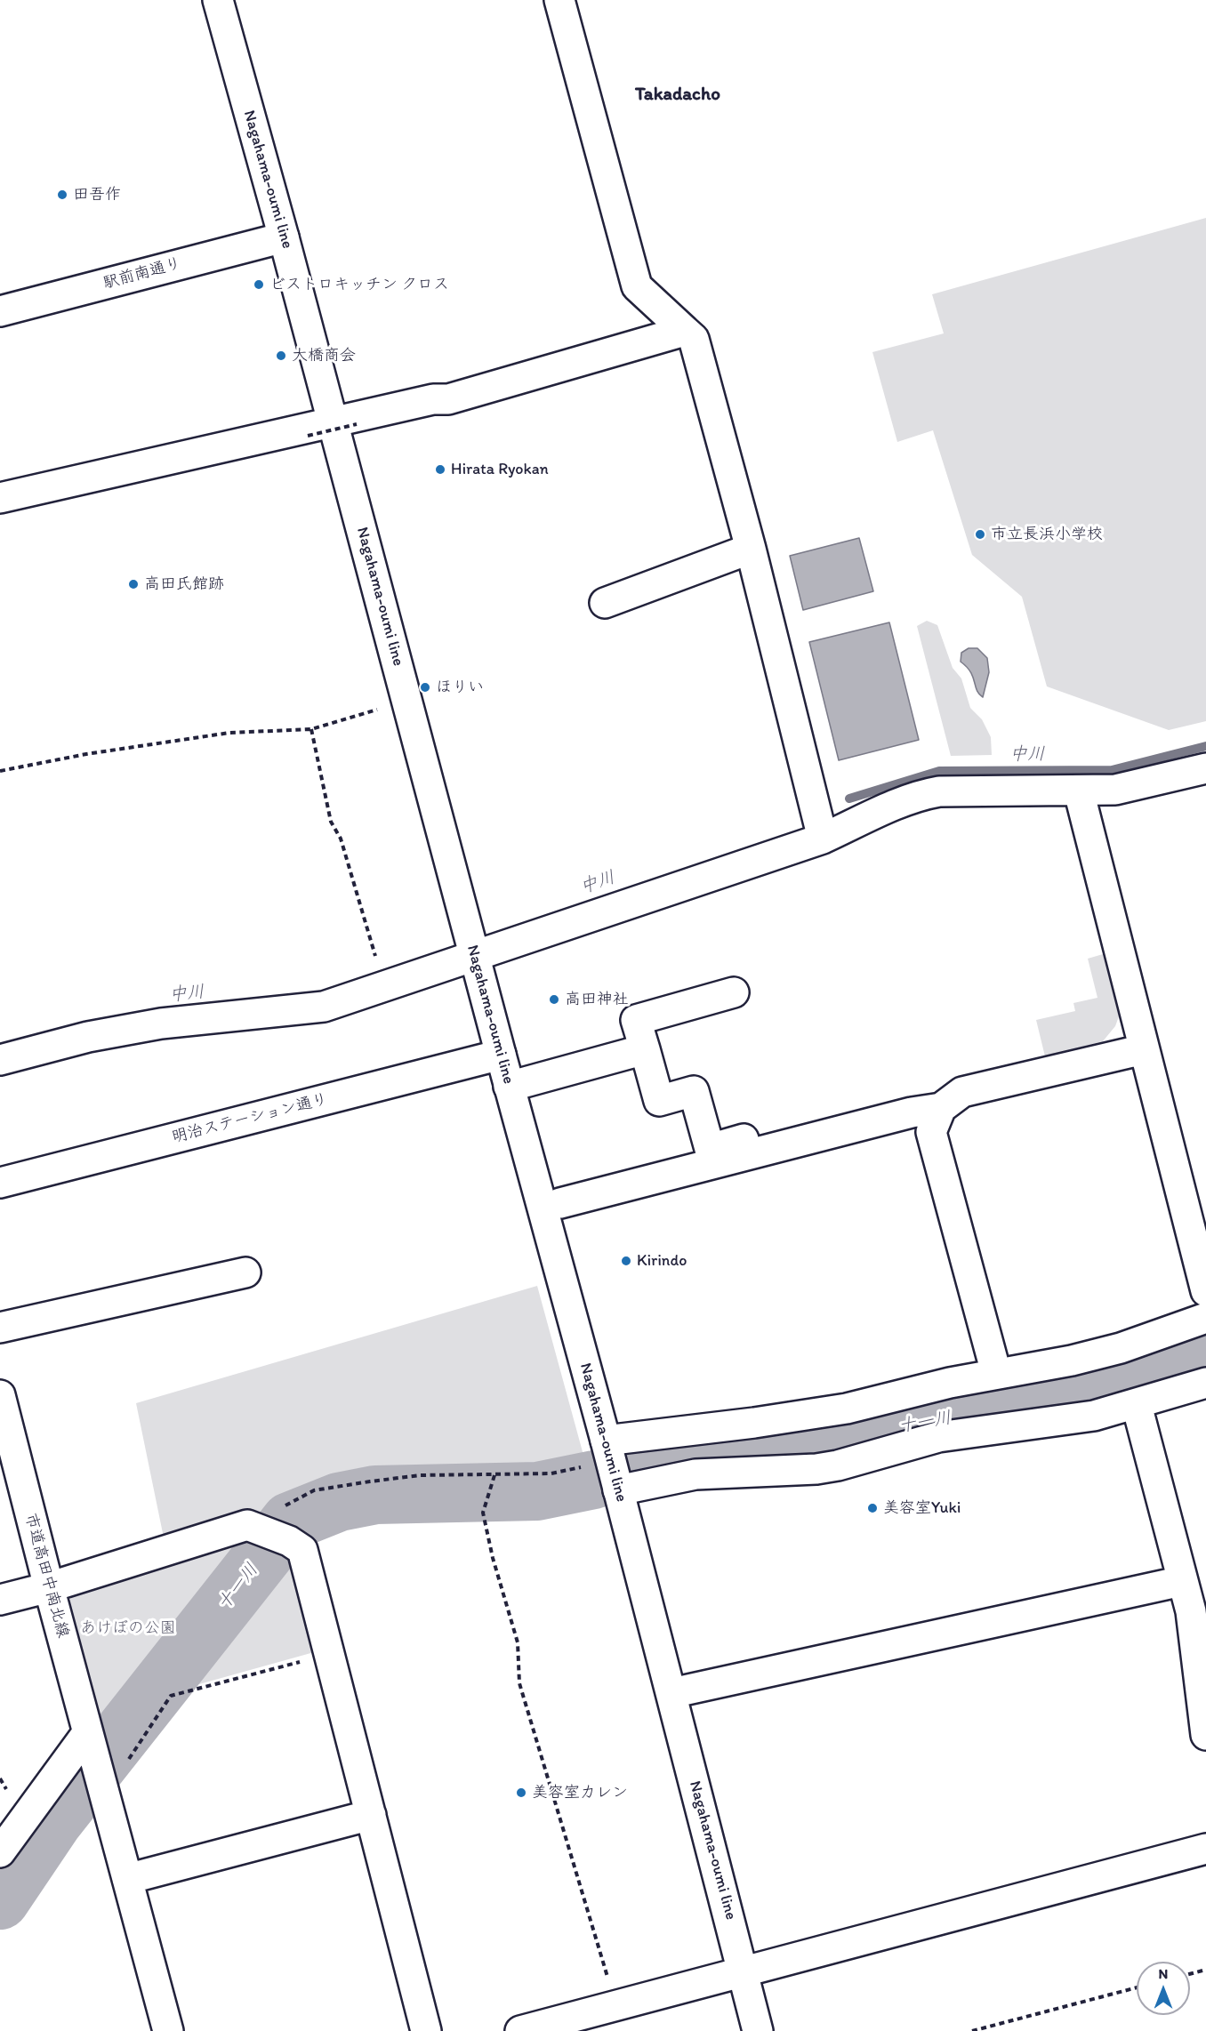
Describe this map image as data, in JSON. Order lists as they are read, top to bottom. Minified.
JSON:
{"streets":{"street":["Nagahama-oumi line","駅前南通り","明治ステーション通り","市道高田中南北線"]},"crossings":[["Nagahama-oumi line","駅前南通り"],["Nagahama-oumi line","明治ステーション通り"]],"districts":["Takadacho"],"water":["中川","十一川"],"parks":["あけぼの公園"],"places":["田吾作","ビストロキッチン クロス","大橋商会","Hirata Ryokan","市立長浜小学校","高田氏館跡","ほりい","高田神社","Kirindo","美容室Yuki","美容室カレン"],"north":"top"}
